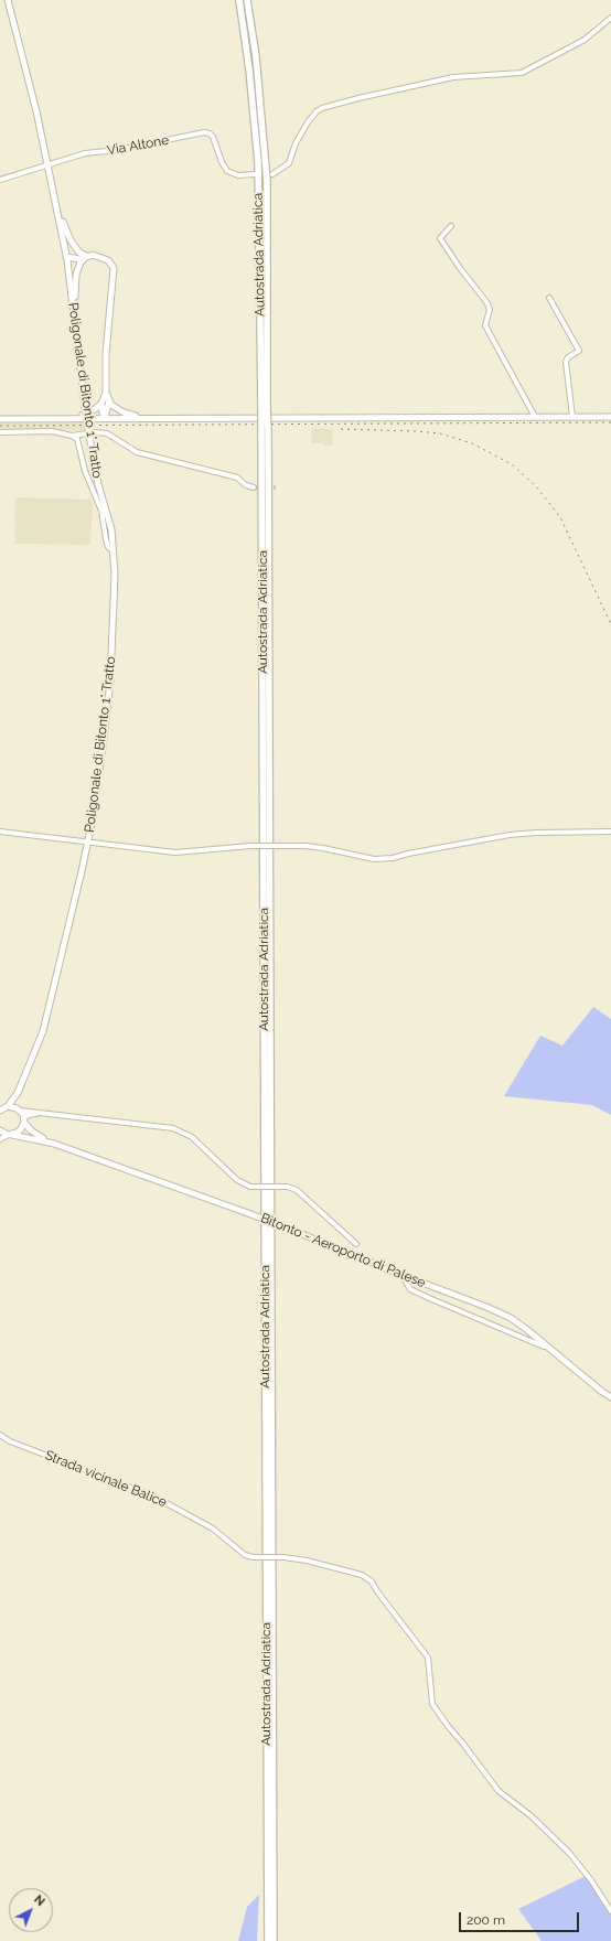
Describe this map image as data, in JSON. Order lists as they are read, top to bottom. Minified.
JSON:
{"streets":{"highway":["Autostrada Adriatica"],"main road":["Poligonale di Bitonto 1° Tratto","Bitonto - Aeroporto di Palese"],"street":["Via Altone","Strada vicinale Balice"]},"crossings":[["Via Altone","Poligonale di Bitonto 1° Tratto"]],"scale_bar":"200 m","north":"top right"}
